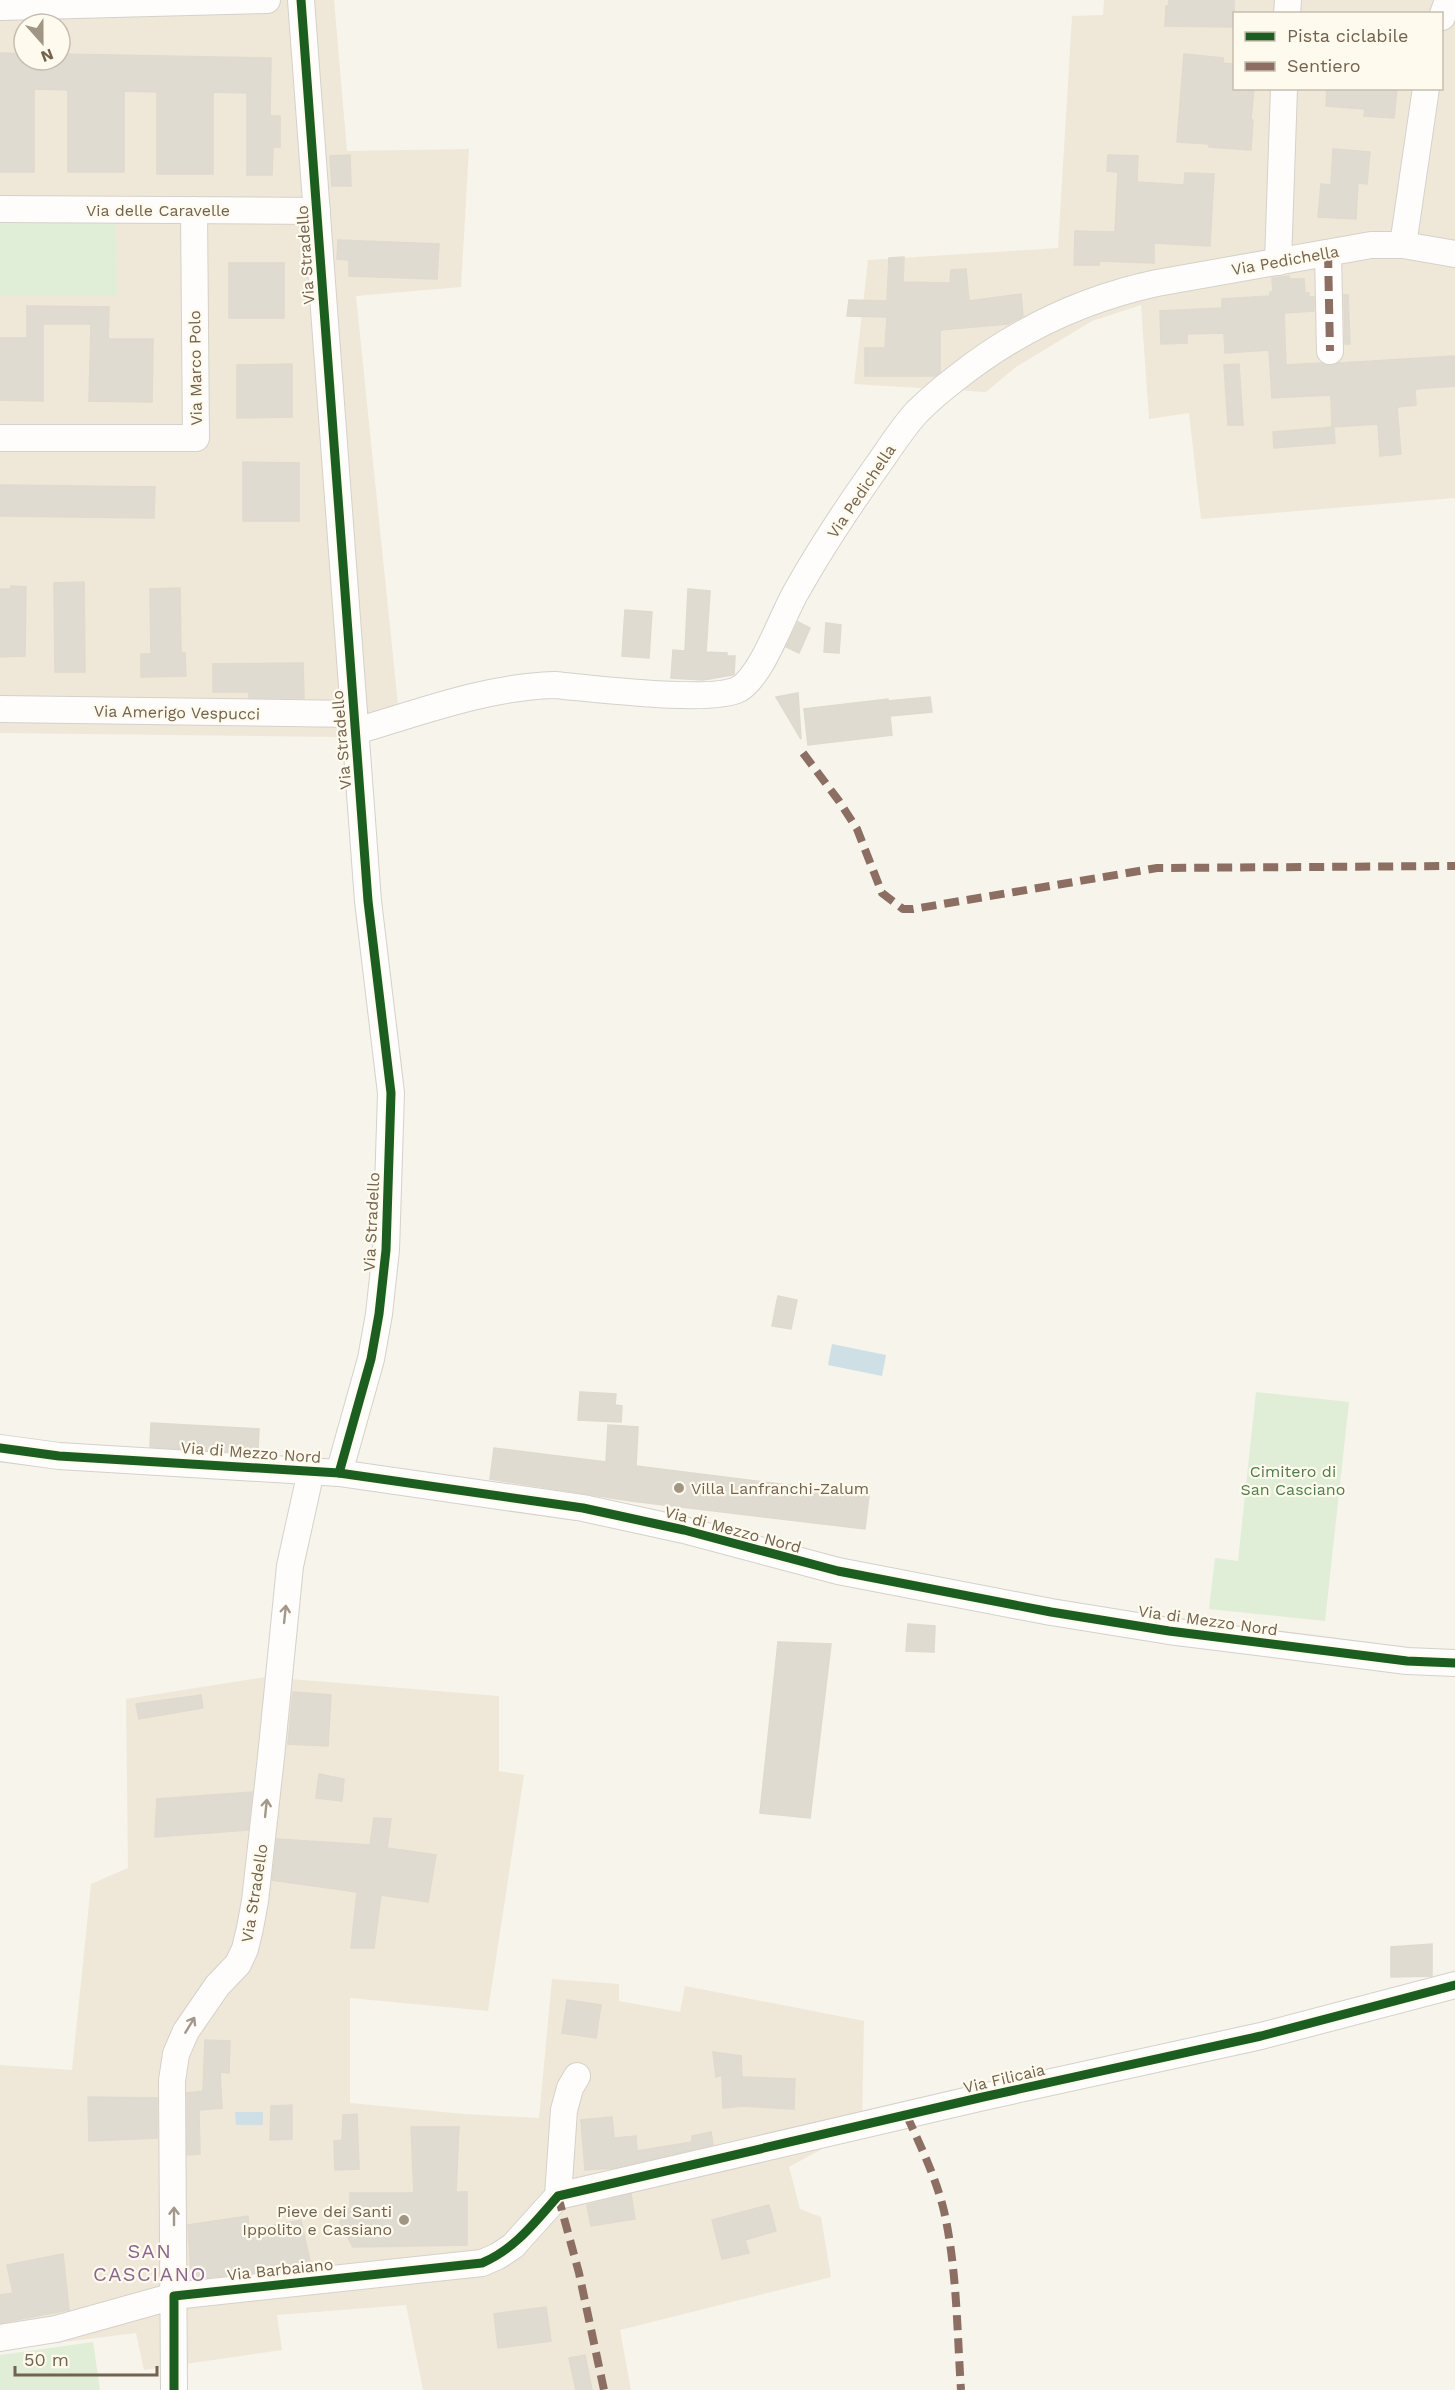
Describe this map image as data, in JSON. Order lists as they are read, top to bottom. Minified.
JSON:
{"streets":{"street":["Via delle Caravelle","Via Stradello","Via Pedichella","Via Marco Polo","Via Amerigo Vespucci","Via di Mezzo Nord","Via Filicaia","Via Barbaiano"]},"crossings":[["Via delle Caravelle","Via Stradello"],["Via delle Caravelle","Via Marco Polo"],["Via Stradello","Via Pedichella"],["Via Stradello","Via Amerigo Vespucci"],["Via Stradello","Via di Mezzo Nord"],["Via Stradello","Via Barbaiano"],["Via Pedichella","Via Amerigo Vespucci"],["Via Filicaia","Via Barbaiano"]],"one_way":["Via Stradello"],"districts":["SAN CASCIANO"],"parks":["Cimitero di San Casciano"],"places":["Villa Lanfranchi-Zalum","Pieve dei Santi Ippolito e Cassiano"],"legend":["Pista ciclabile","Sentiero"],"scale_bar":"50 m","north":"bottom"}
